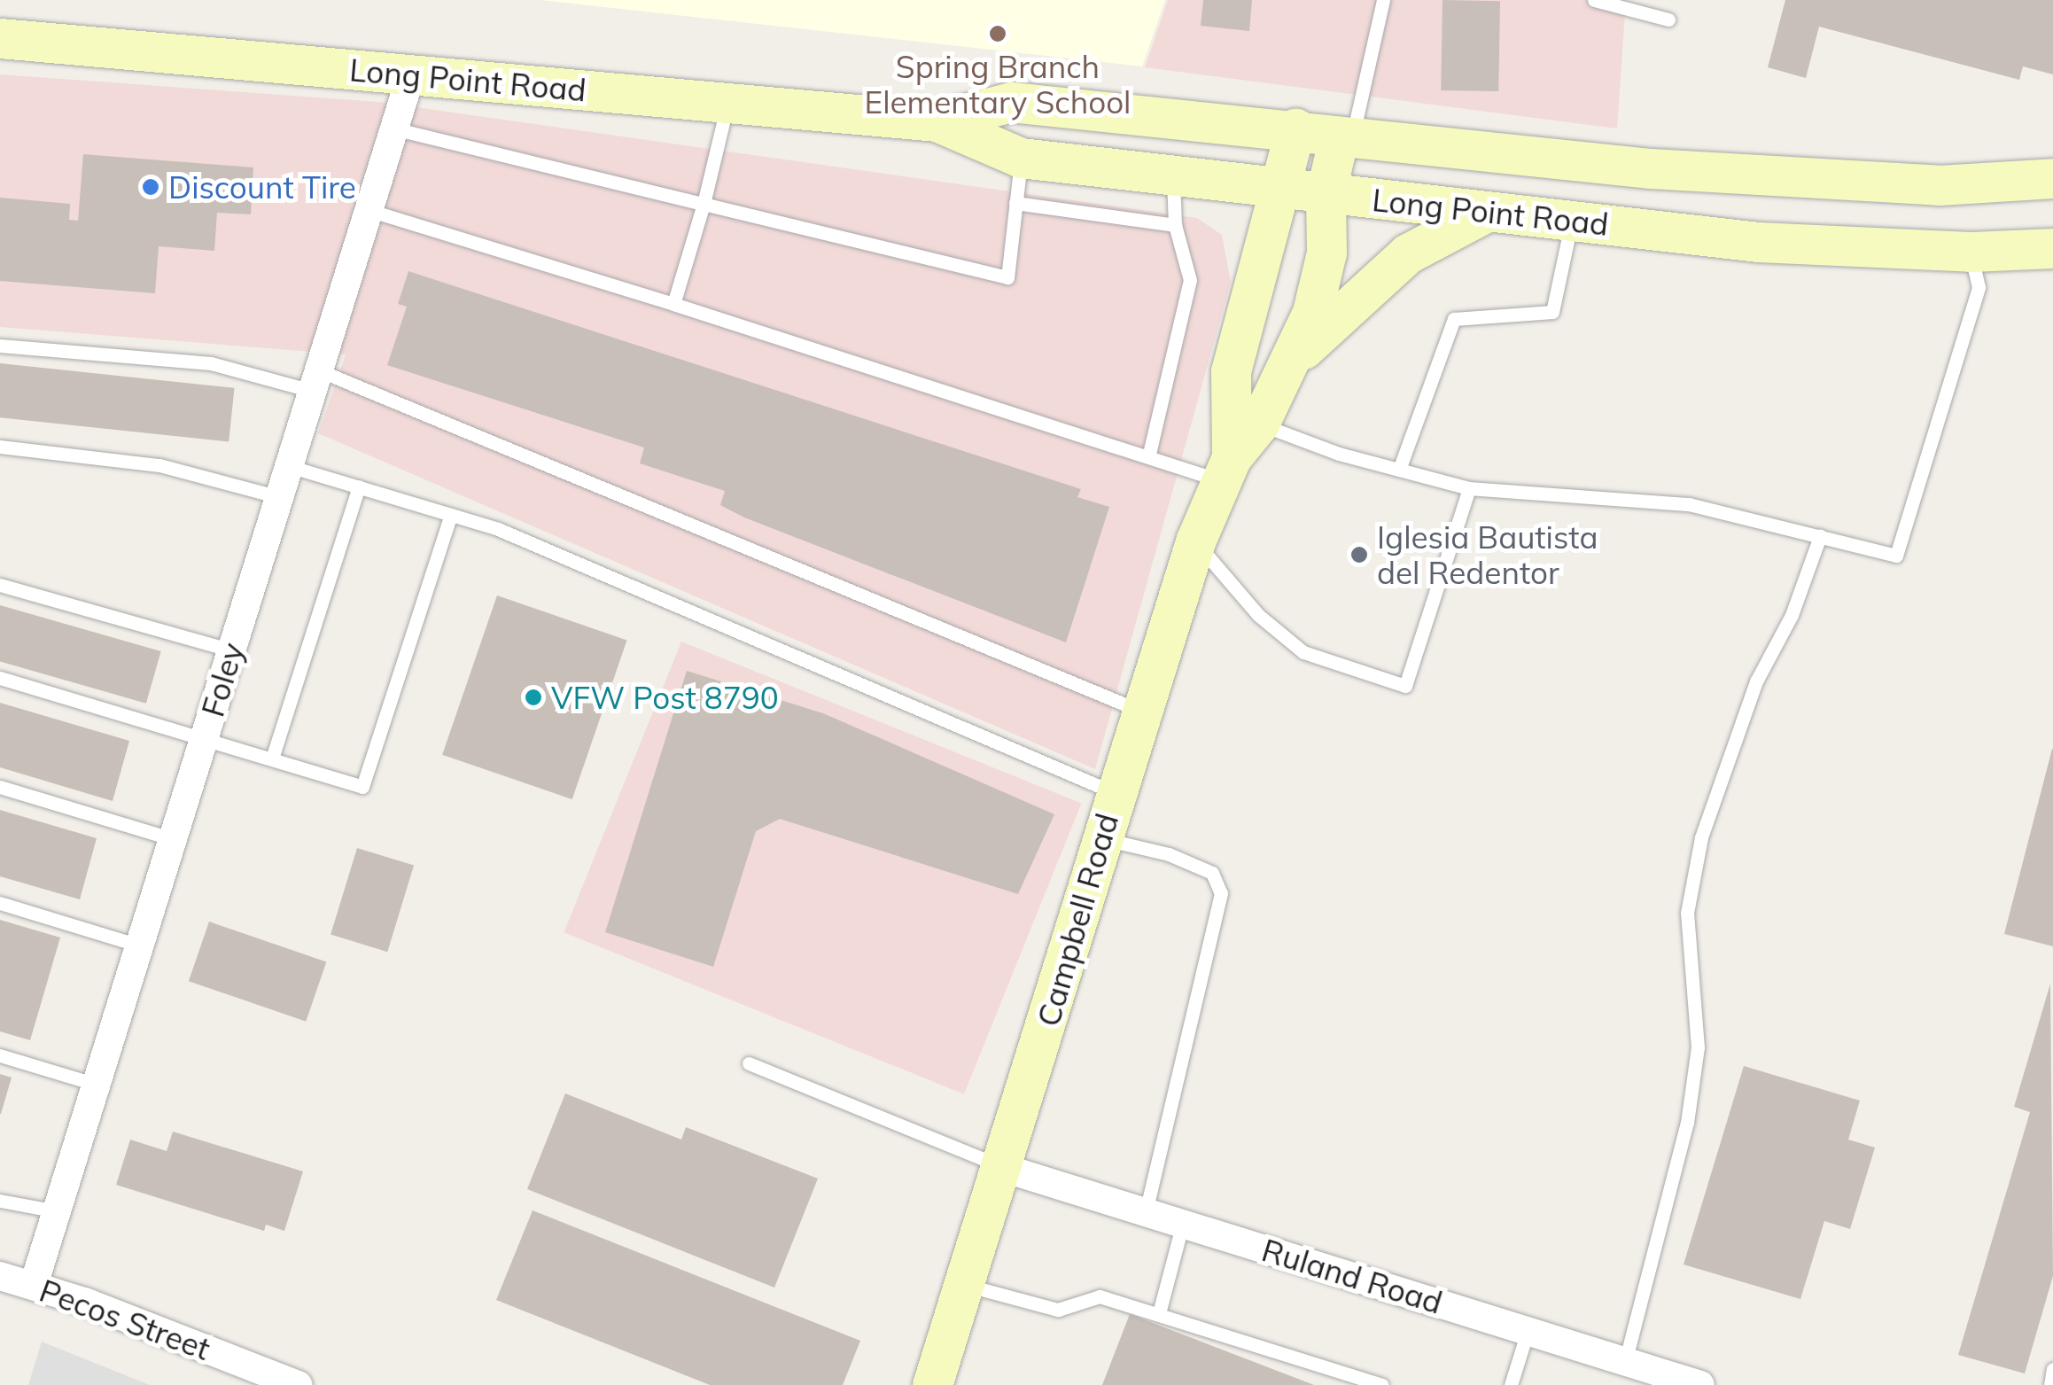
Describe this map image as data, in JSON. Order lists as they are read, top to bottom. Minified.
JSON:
{"streets":{"main road":["Long Point Road","Campbell Road"],"street":["Foley","Ruland Road","Pecos Street"]},"crossings":[["Long Point Road","Foley"],["Long Point Road","Campbell Road"],["Foley","Pecos Street"],["Campbell Road","Ruland Road"]],"places":["Spring Branch Elementary School","Discount Tire","Iglesia Bautista del Redentor","VFW Post 8790"]}
